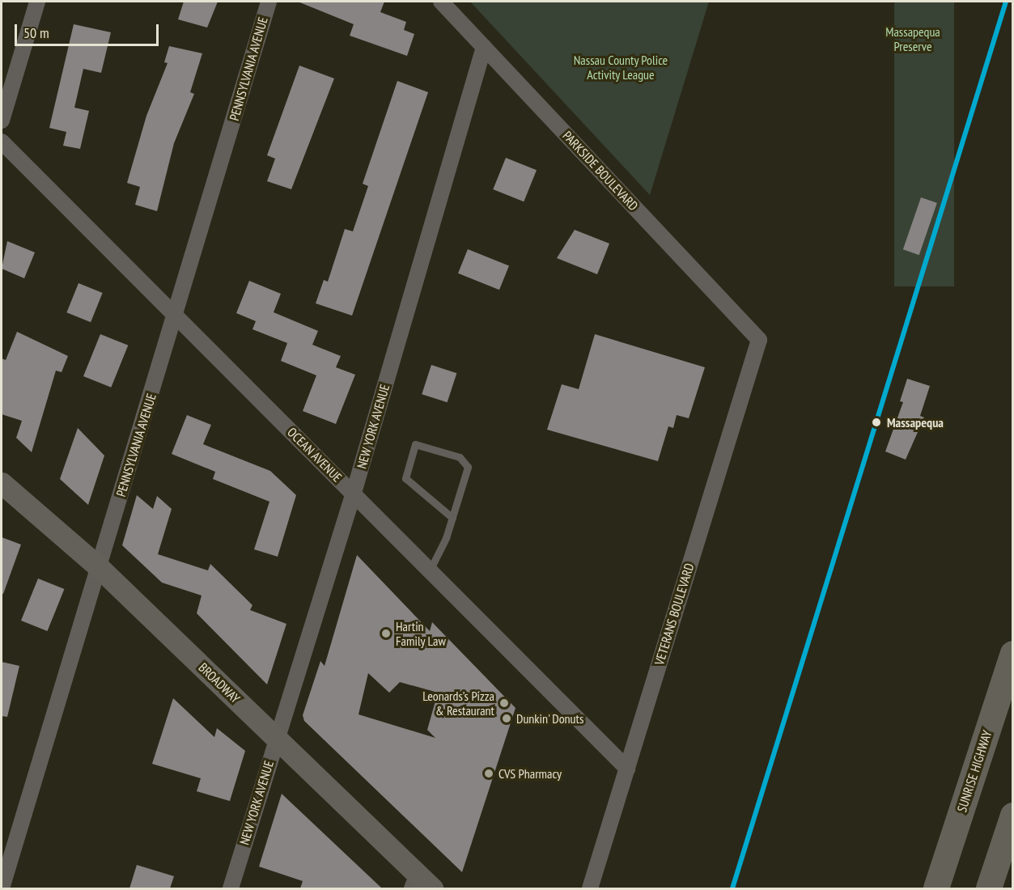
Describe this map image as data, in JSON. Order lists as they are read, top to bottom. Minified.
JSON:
{"streets":{"highway":["SUNRISE HIGHWAY"],"main road":["BROADWAY"],"street":["PENNSYLVANIA AVENUE","PARKSIDE BOULEVARD","NEW YORK AVENUE","OCEAN AVENUE","VETERANS BOULEVARD"]},"crossings":[["PENNSYLVANIA AVENUE","OCEAN AVENUE"],["PENNSYLVANIA AVENUE","BROADWAY"],["PARKSIDE BOULEVARD","NEW YORK AVENUE"],["PARKSIDE BOULEVARD","VETERANS BOULEVARD"],["NEW YORK AVENUE","OCEAN AVENUE"],["NEW YORK AVENUE","BROADWAY"],["OCEAN AVENUE","VETERANS BOULEVARD"]],"parks":["Massapequa Preserve","Nassau County Police Activity League"],"places":["Massapequa","Hartin Family Law","Leonards’s Pizza & Restaurant","Dunkin' Donuts","CVS Pharmacy"],"scale_bar":"50 m"}
